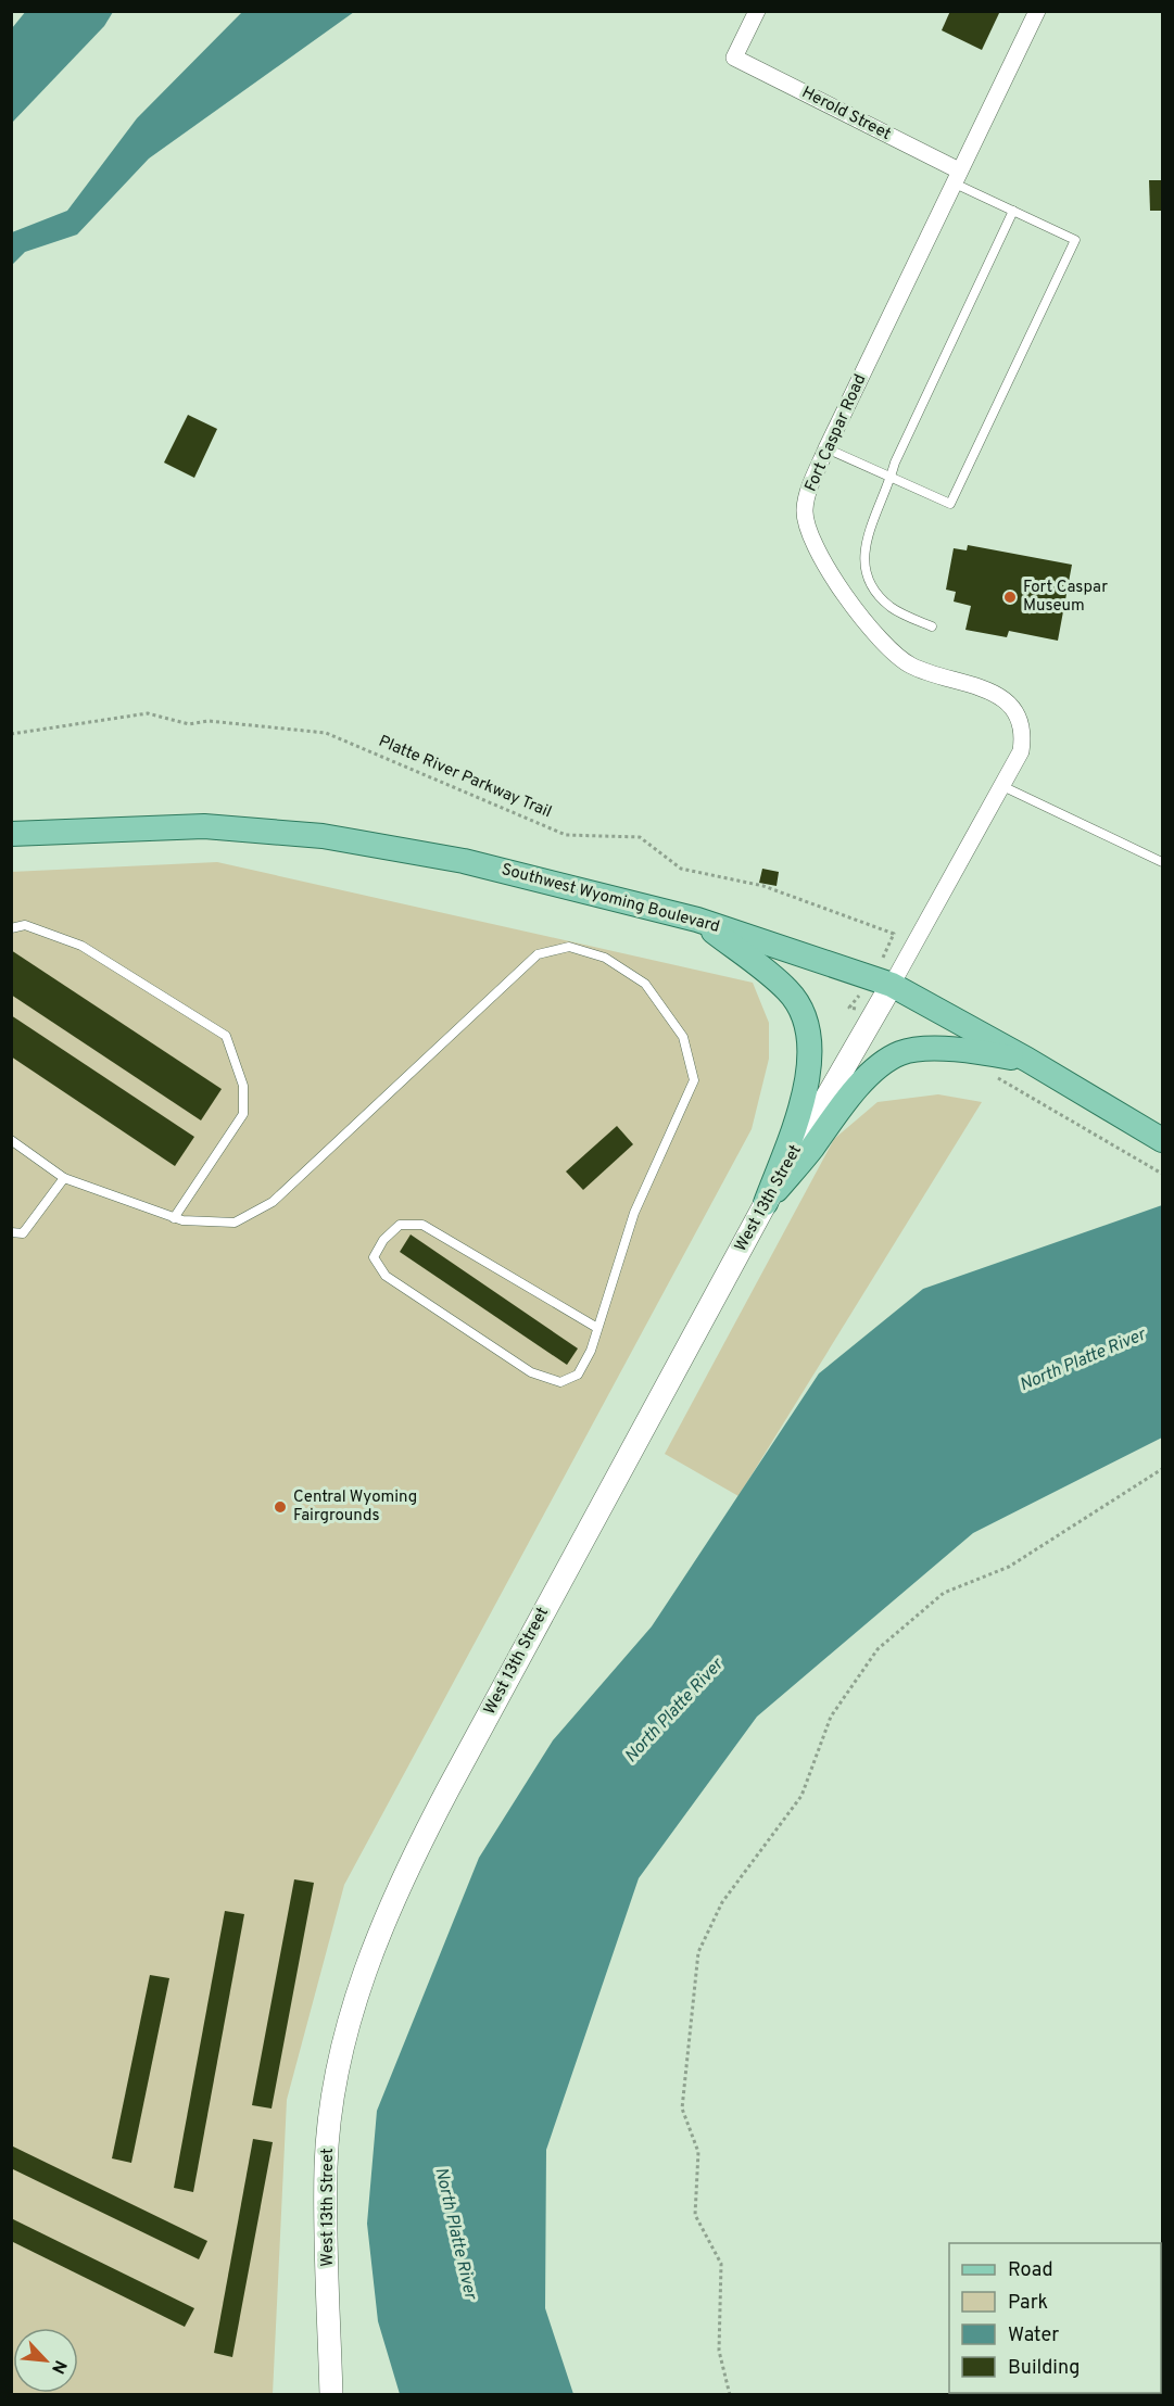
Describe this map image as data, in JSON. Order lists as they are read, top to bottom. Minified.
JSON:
{"streets":{"main road":["Southwest Wyoming Boulevard","West 13th Street"],"street":["Herold Street","Fort Caspar Road"],"path":["Platte River Parkway Trail"]},"crossings":[["Herold Street","Fort Caspar Road"],["Fort Caspar Road","Southwest Wyoming Boulevard"],["Fort Caspar Road","West 13th Street"],["Southwest Wyoming Boulevard","West 13th Street"]],"water":["North Platte River"],"places":["Fort Caspar Museum","Central Wyoming Fairgrounds"],"legend":["Road","Park","Water","Building"],"north":"bottom right"}
